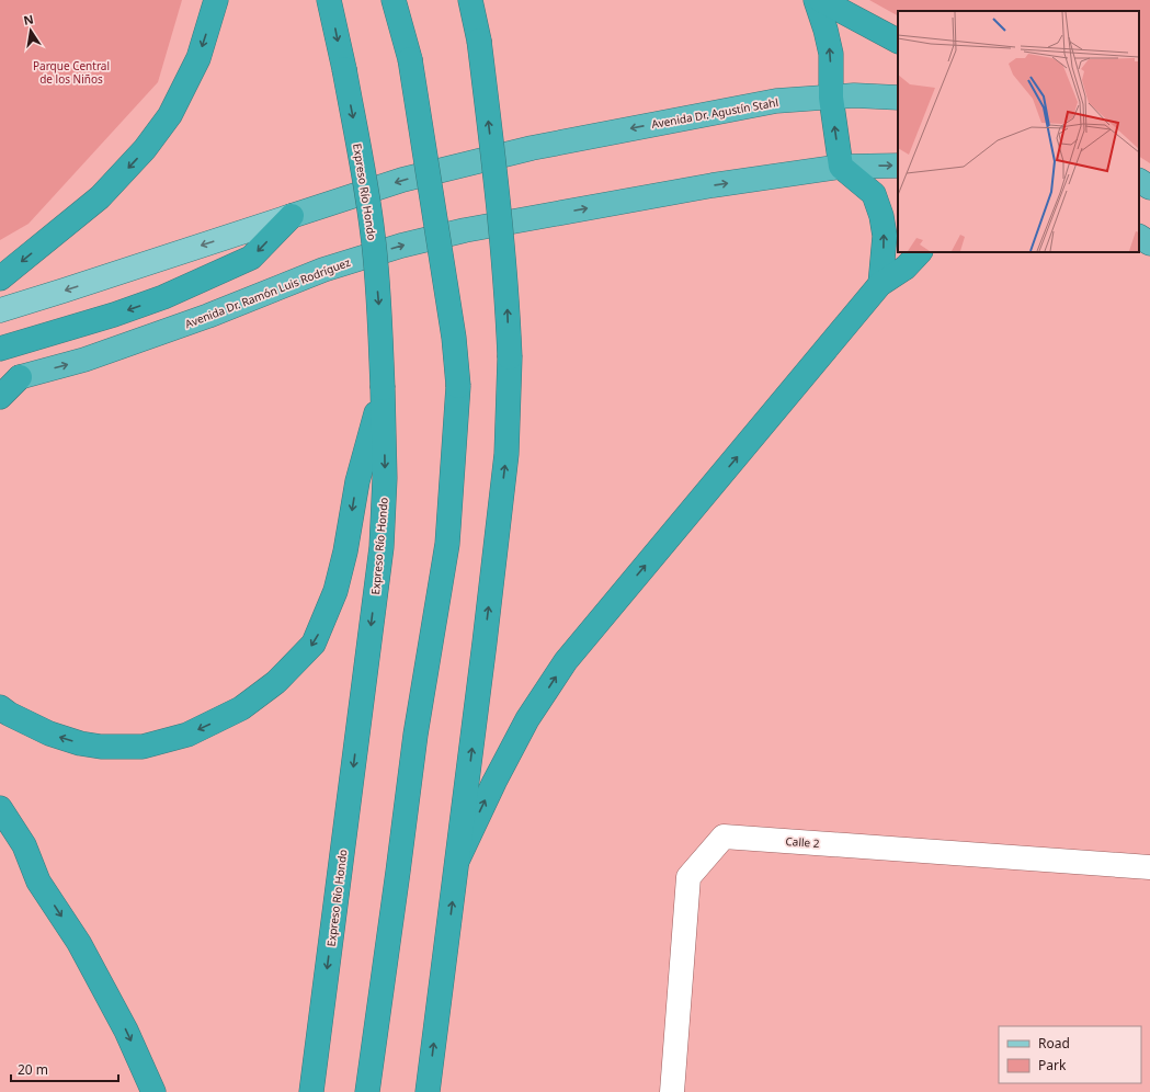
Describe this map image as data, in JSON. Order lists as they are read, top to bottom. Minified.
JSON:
{"streets":{"highway":["Avenida Dr. Agustín Stahl","Expreso Río Hondo","Avenida Dr. Ramón Luis Rodríguez"],"street":["Calle 2"]},"one_way":["Avenida Dr. Agustín Stahl"],"parks":["Parque Central de los Niños"],"legend":["Road","Park"],"scale_bar":"20 m","north":"top"}
